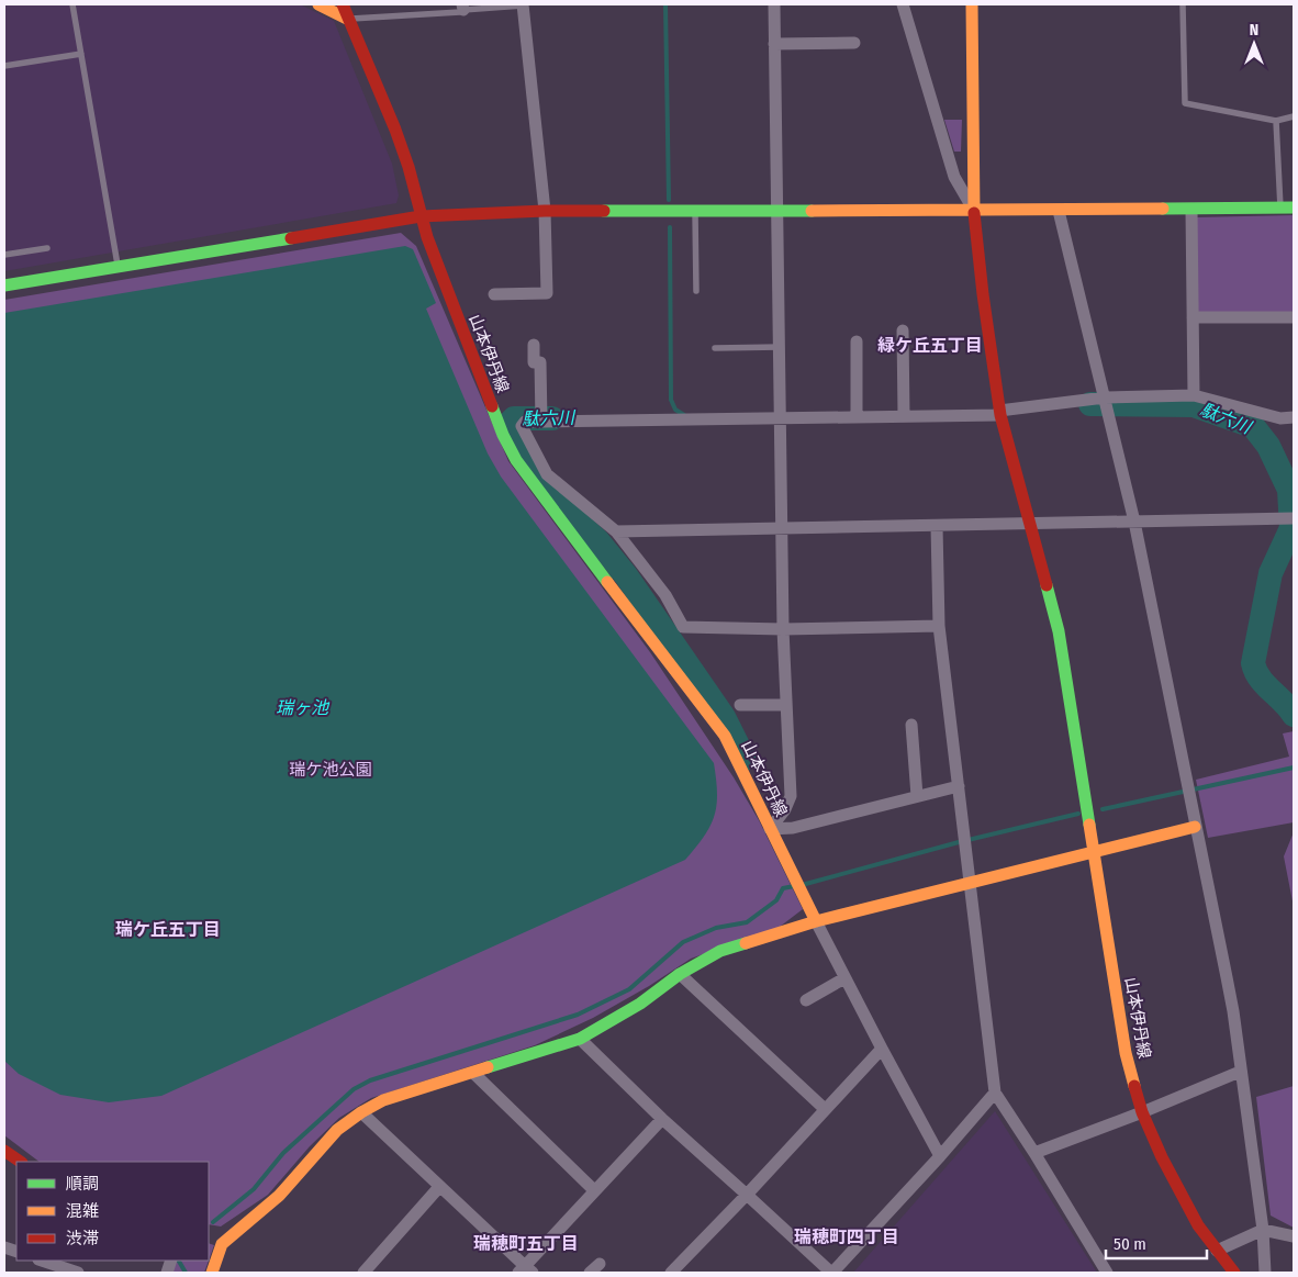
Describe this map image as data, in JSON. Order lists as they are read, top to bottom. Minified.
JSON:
{"streets":{"street":["山本伊丹線"]},"districts":["緑ケ丘五丁目","瑞ケ丘五丁目","瑞穂町四丁目","瑞穂町五丁目"],"water":["駄六川","瑞ヶ池"],"parks":["瑞ケ池公園"],"legend":["順調","混雑","渋滞"],"scale_bar":"50 m","north":"top"}
